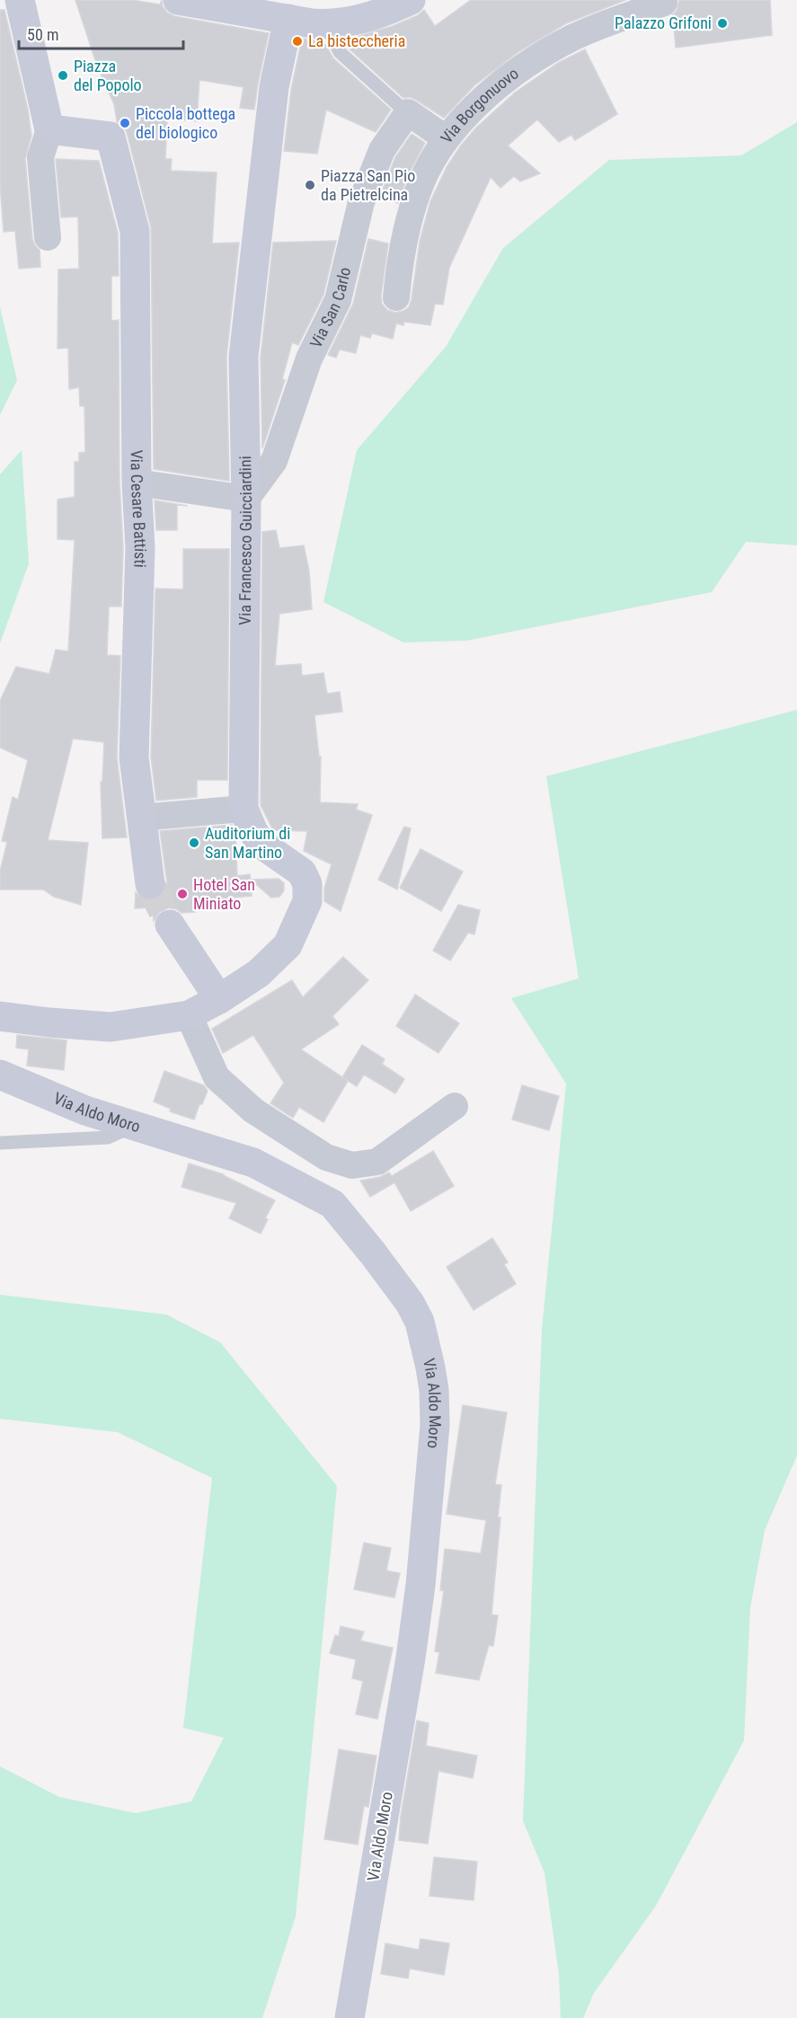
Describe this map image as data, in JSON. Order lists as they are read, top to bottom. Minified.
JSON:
{"streets":{"main road":["Via Cesare Battisti","Via Francesco Guicciardini","Via Aldo Moro"],"street":["Via Borgonuovo","Via San Carlo"]},"crossings":[["Via San Carlo","Via Francesco Guicciardini"]],"places":["Palazzo Grifoni","La bisteccheria","Piazza del Popolo","Piccola bottega del biologico","Piazza San Pio da Pietrelcina","Auditorium di San Martino","Hotel San Miniato"],"scale_bar":"50 m"}
